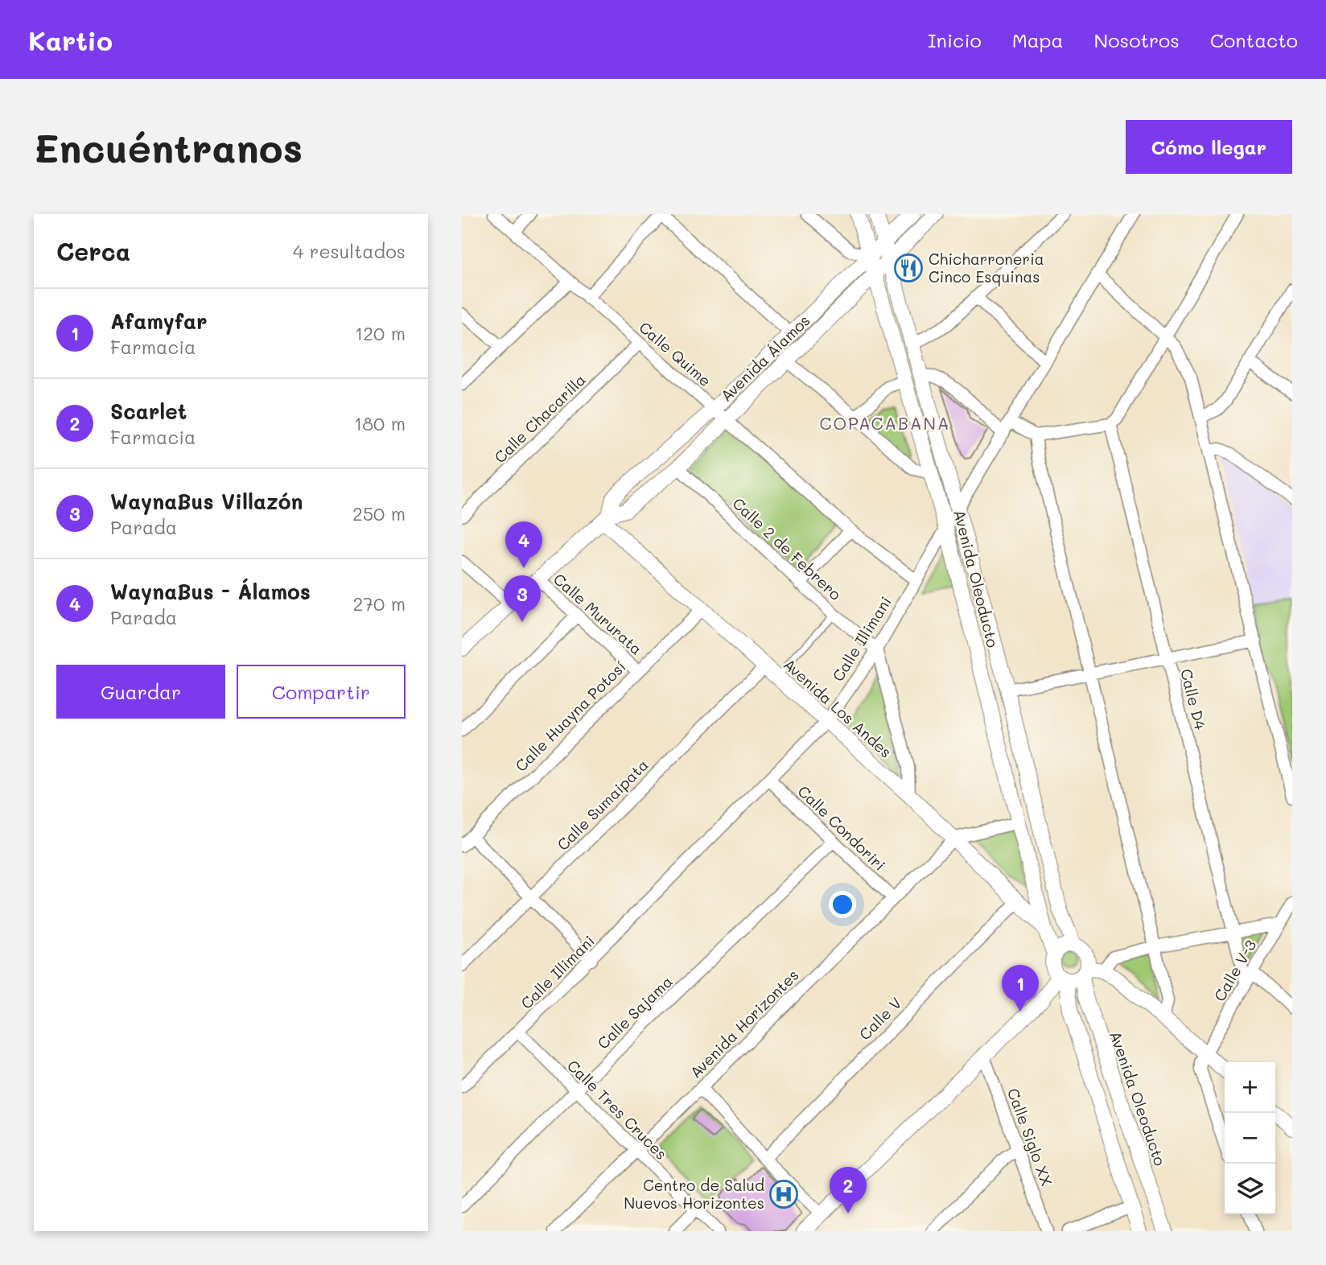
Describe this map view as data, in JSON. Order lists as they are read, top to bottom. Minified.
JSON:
{"streets":{"street":["Calle Quime","Avenida Álamos","Calle Chacarilla","Calle 2 de Febrero","Avenida Oleoducto","Calle Mururata","Calle Illimani","Calle D4","Avenida Los Andes","Calle Huayna Potosí","Calle Sumaipata","Calle Condoriri","Calle V-3","Calle Sajama","Calle V","Avenida Horizontes","Calle Tres Cruces","Calle Siglo XX"]},"crossings":[["Calle Quime","Avenida Álamos"],["Calle Quime","Calle Chacarilla"],["Calle Quime","Calle Illimani"],["Avenida Álamos","Calle 2 de Febrero"],["Avenida Álamos","Avenida Oleoducto"],["Avenida Álamos","Calle Mururata"],["Avenida Álamos","Avenida Los Andes"],["Calle 2 de Febrero","Calle Illimani"],["Avenida Oleoducto","Calle Illimani"],["Avenida Oleoducto","Avenida Los Andes"],["Calle Mururata","Calle Huayna Potosí"],["Calle Illimani","Avenida Los Andes"],["Calle Illimani","Calle Condoriri"],["Calle Illimani","Calle Tres Cruces"],["Calle D4","Calle V-3"],["Avenida Los Andes","Calle Huayna Potosí"],["Avenida Los Andes","Calle Sumaipata"],["Avenida Los Andes","Calle V"],["Avenida Los Andes","Avenida Horizontes"],["Calle Condoriri","Calle Sajama"],["Calle Condoriri","Avenida Horizontes"],["Calle Sajama","Calle Tres Cruces"],["Avenida Horizontes","Calle Tres Cruces"]],"districts":["COPACABANA"],"places":{"restaurant":["Chicharroneria Cinco Esquinas"],"hospital":["Centro de Salud Nuevos Horizontes"]},"page":{"header":"Kartio","nav":["Inicio","Mapa","Nosotros","Contacto"],"buttons":["Cómo llegar",["Guardar","Compartir"]],"title":"Encuéntranos","heading":["Cerca","4 resultados"],"list":[{"mark":"1","name":"Afamyfar","note":"Farmacia","value":"120 m"},{"mark":"2","name":"Scarlet","note":"Farmacia","value":"180 m"},{"mark":"3","name":"WaynaBus Villazón","note":"Parada","value":"250 m"},{"mark":"4","name":"WaynaBus - Álamos","note":"Parada","value":"270 m"}],"pins":["4","3","1","2"],"map_buttons":["+","−"]}}
